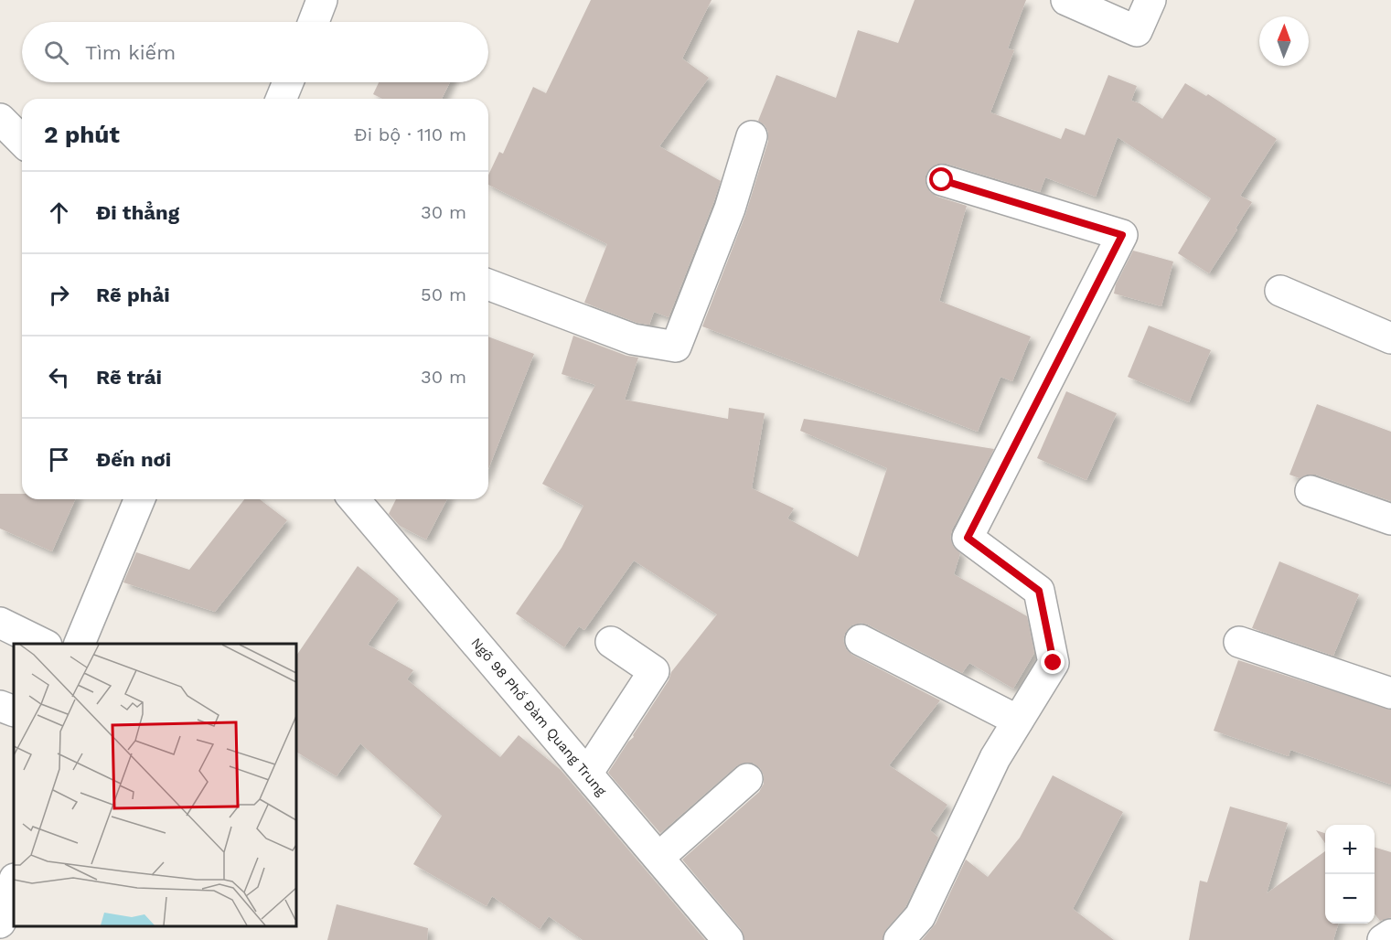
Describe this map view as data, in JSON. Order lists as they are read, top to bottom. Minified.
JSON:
{"streets":{"street":["Ngõ 98 Phố Đàm Quang Trung"]},"north":"top","page":{"search":"Tìm kiếm","heading":["2 phút","Đi bộ · 110 m"],"list":[["Đi thẳng","30 m"],["Rẽ phải","50 m"],["Rẽ trái","30 m"],"Đến nơi"],"map_buttons":["+","−"]}}
